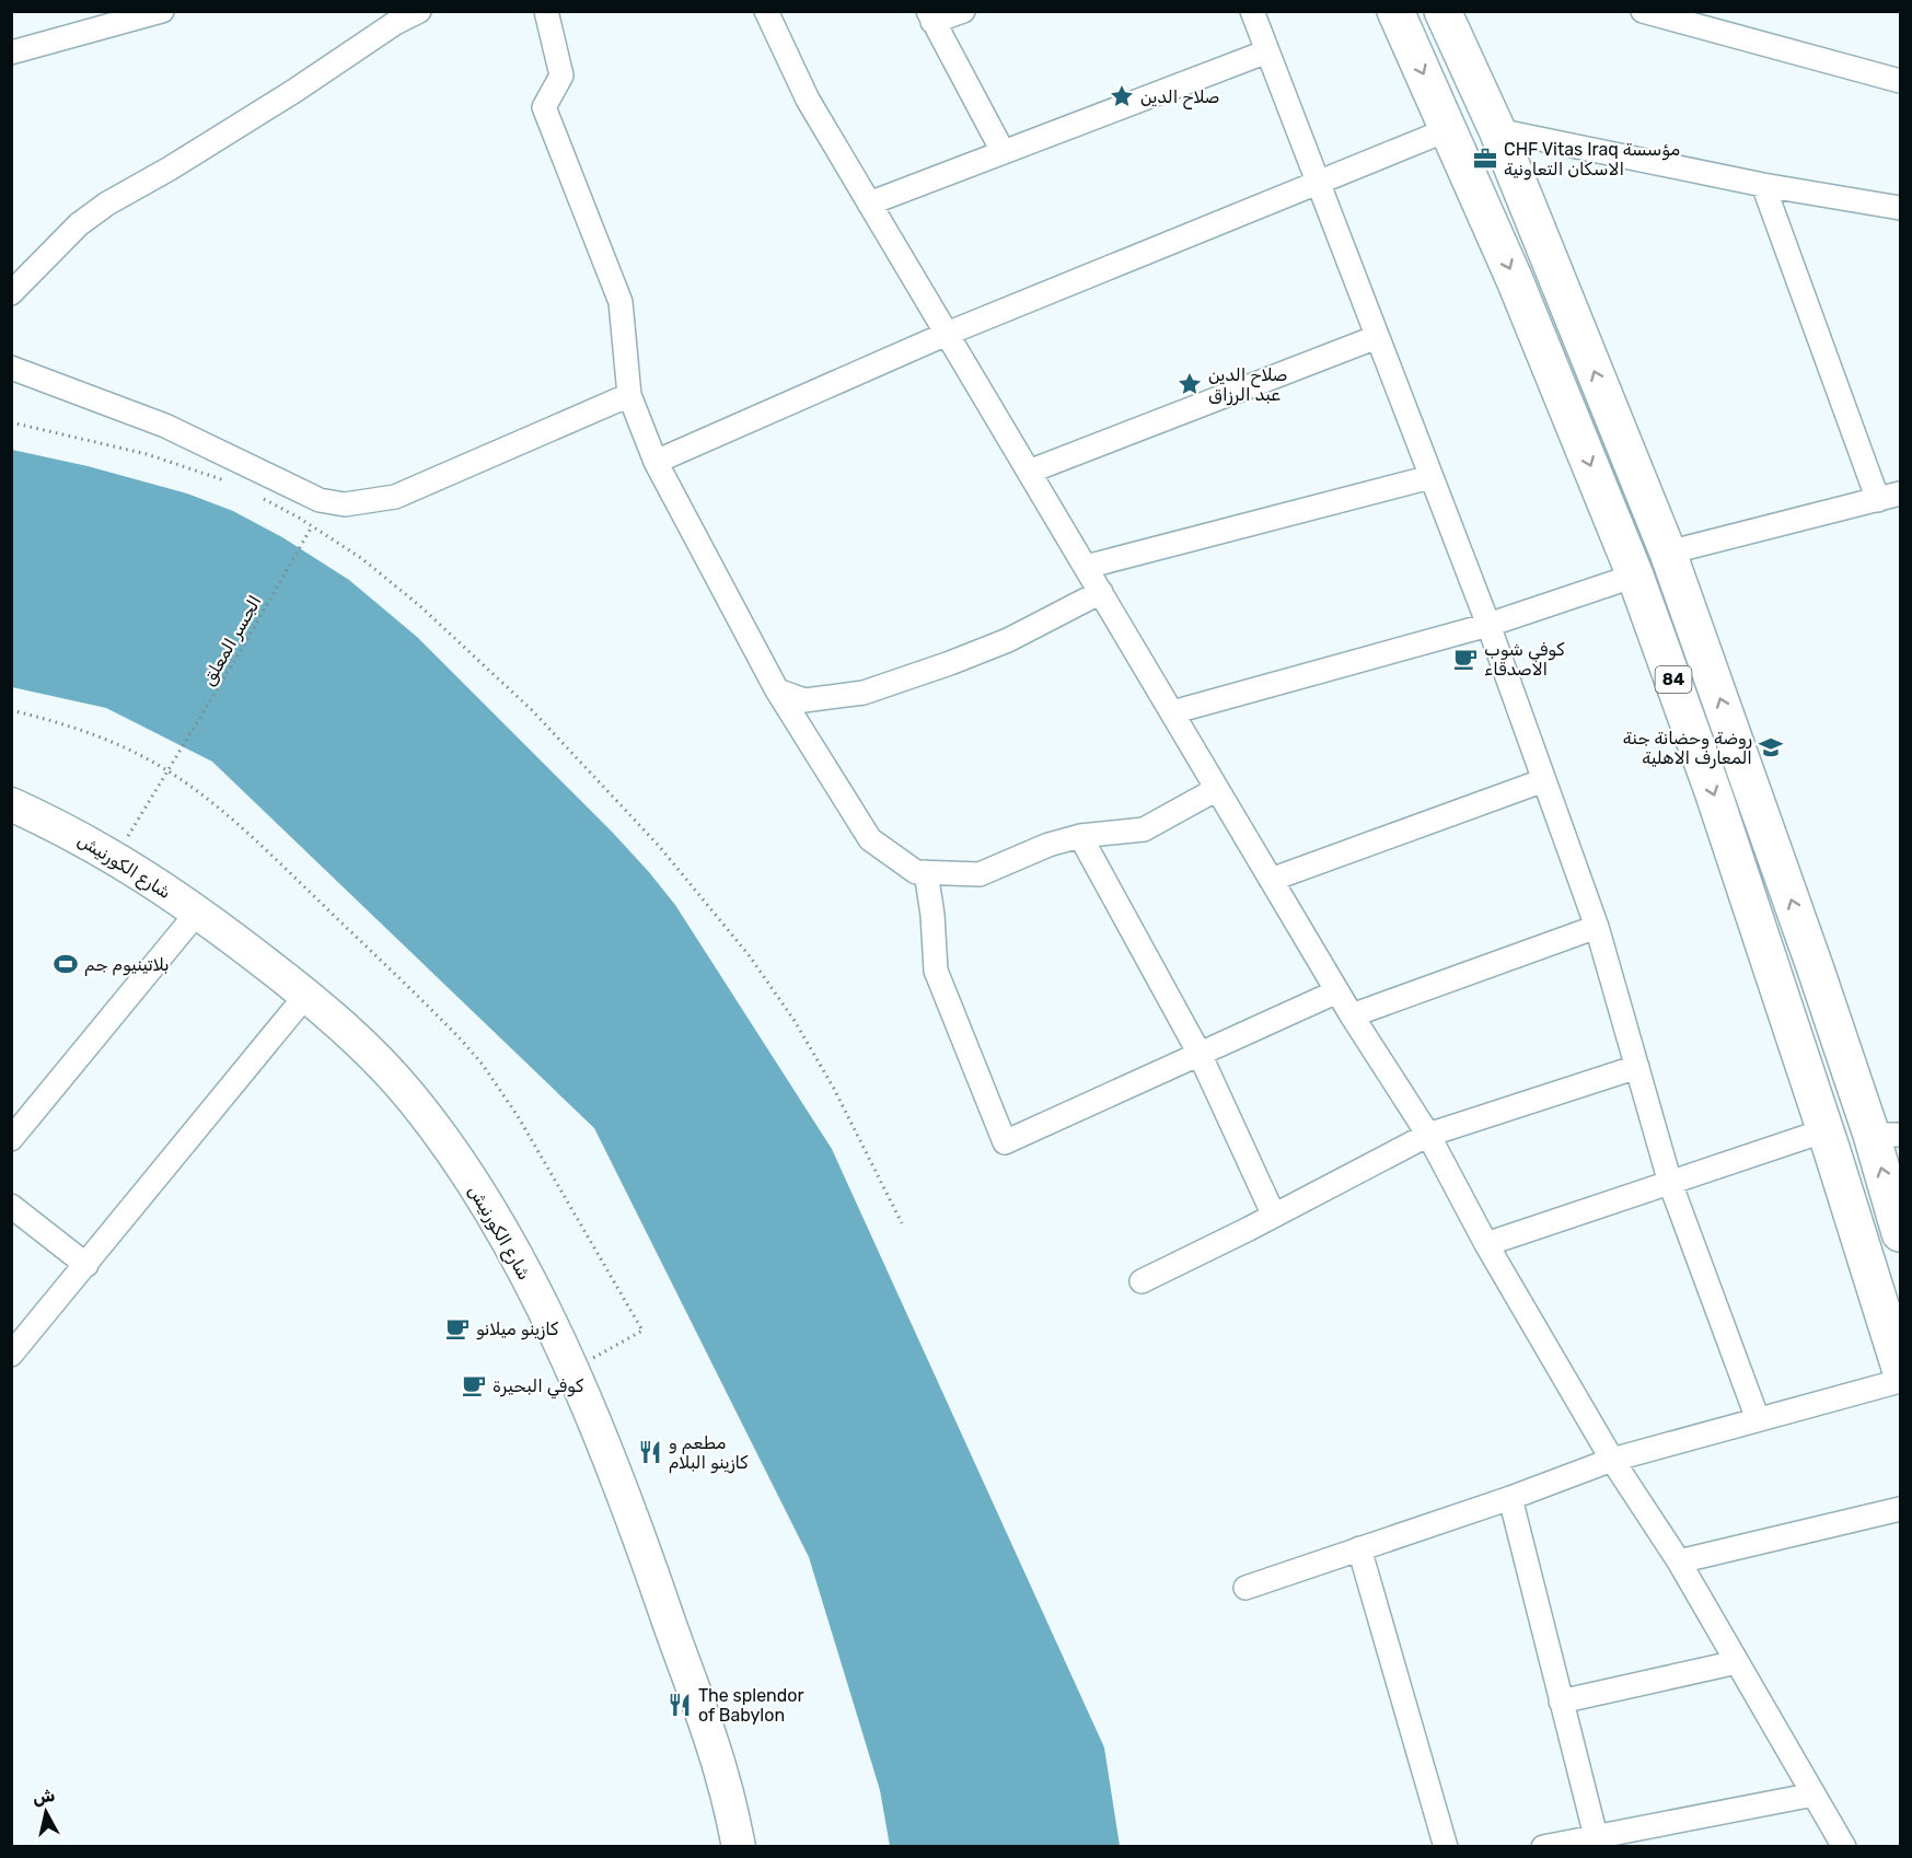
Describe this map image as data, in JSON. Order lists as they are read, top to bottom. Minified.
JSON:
{"streets":{"main road":["84"],"street":["شارع الكورنيش"],"path":["الجسر المعلق"]},"crossings":[["الجسر المعلق","شارع الكورنيش"]],"places":{"place":["صلاح الدين","صلاح الدين عبد الرزاق"],"office":["CHF Vitas Iraq مؤسسة الاسكان التعاونية"],"cafe":["كوفي شوب الاصدقاء","كازينو ميلانو","كوفي البحيرة"],"school or university":["روضة وحضانة جنة المعارف الاهلية"],"sports":["بلاتينيوم جم"],"restaurant":["مطعم و كازينو البلام","The splendor of Babylon"]},"north":"top"}
